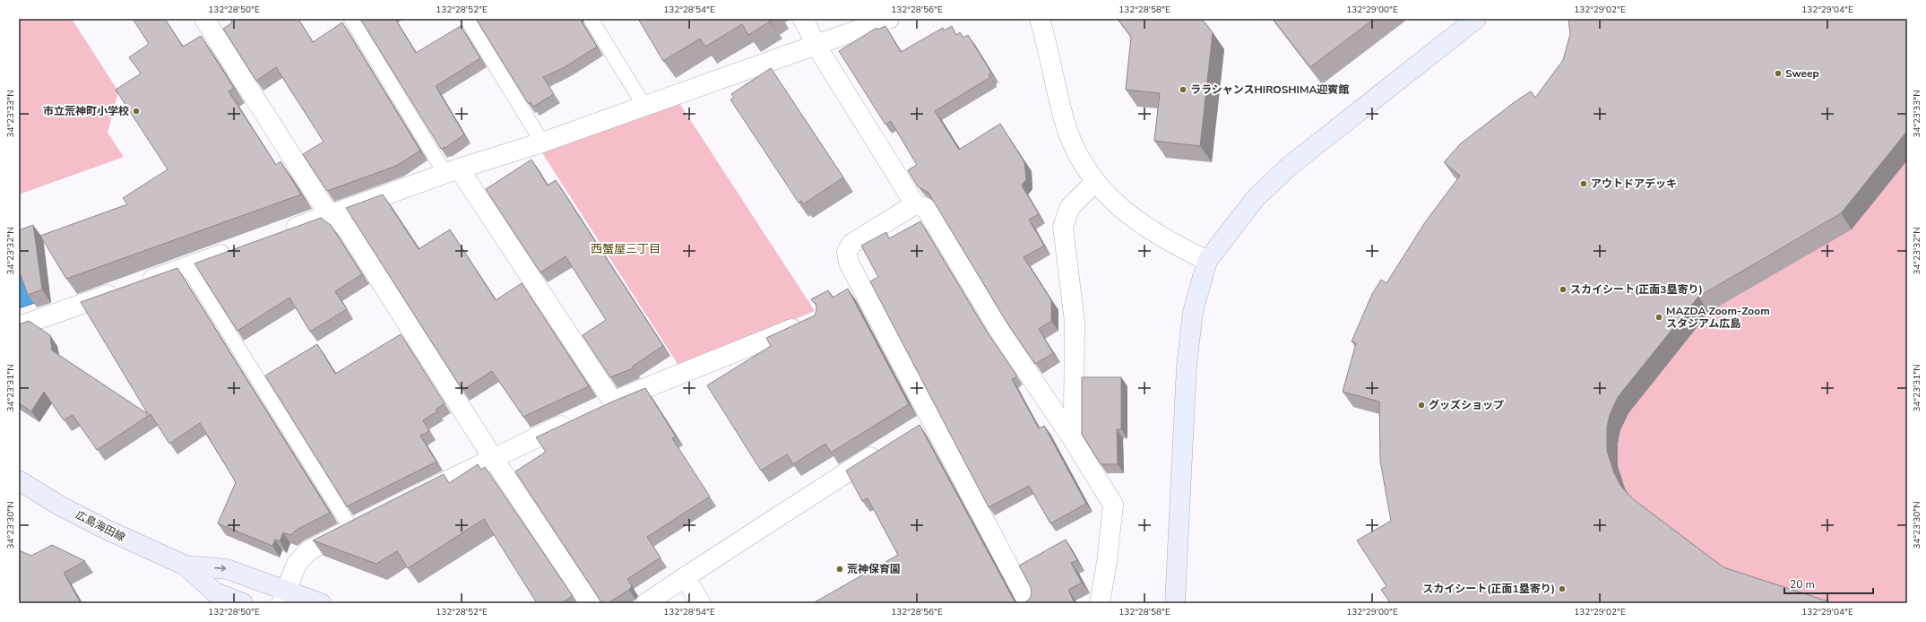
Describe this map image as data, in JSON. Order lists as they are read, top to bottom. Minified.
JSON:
{"streets":{"street":["広島海田線"]},"districts":["西蟹屋三丁目"],"places":["Sweep","ララシャンスHIROSHIMA迎賓館","市立荒神町小学校","アウトドアデッキ","スカイシート(正面3塁寄り)","MAZDA Zoom-Zoom スタジアム広島","グッズショップ","荒神保育園","スカイシート(正面1塁寄り)"],"scale_bar":"20 m","coordinates":["132°28'50\"E","132°28'52\"E","132°28'54\"E","132°28'56\"E","132°28'58\"E","132°29'00\"E","132°29'02\"E","132°29'04\"E","34°23'33\"N","34°23'32\"N","34°23'31\"N","34°23'30\"N"]}
